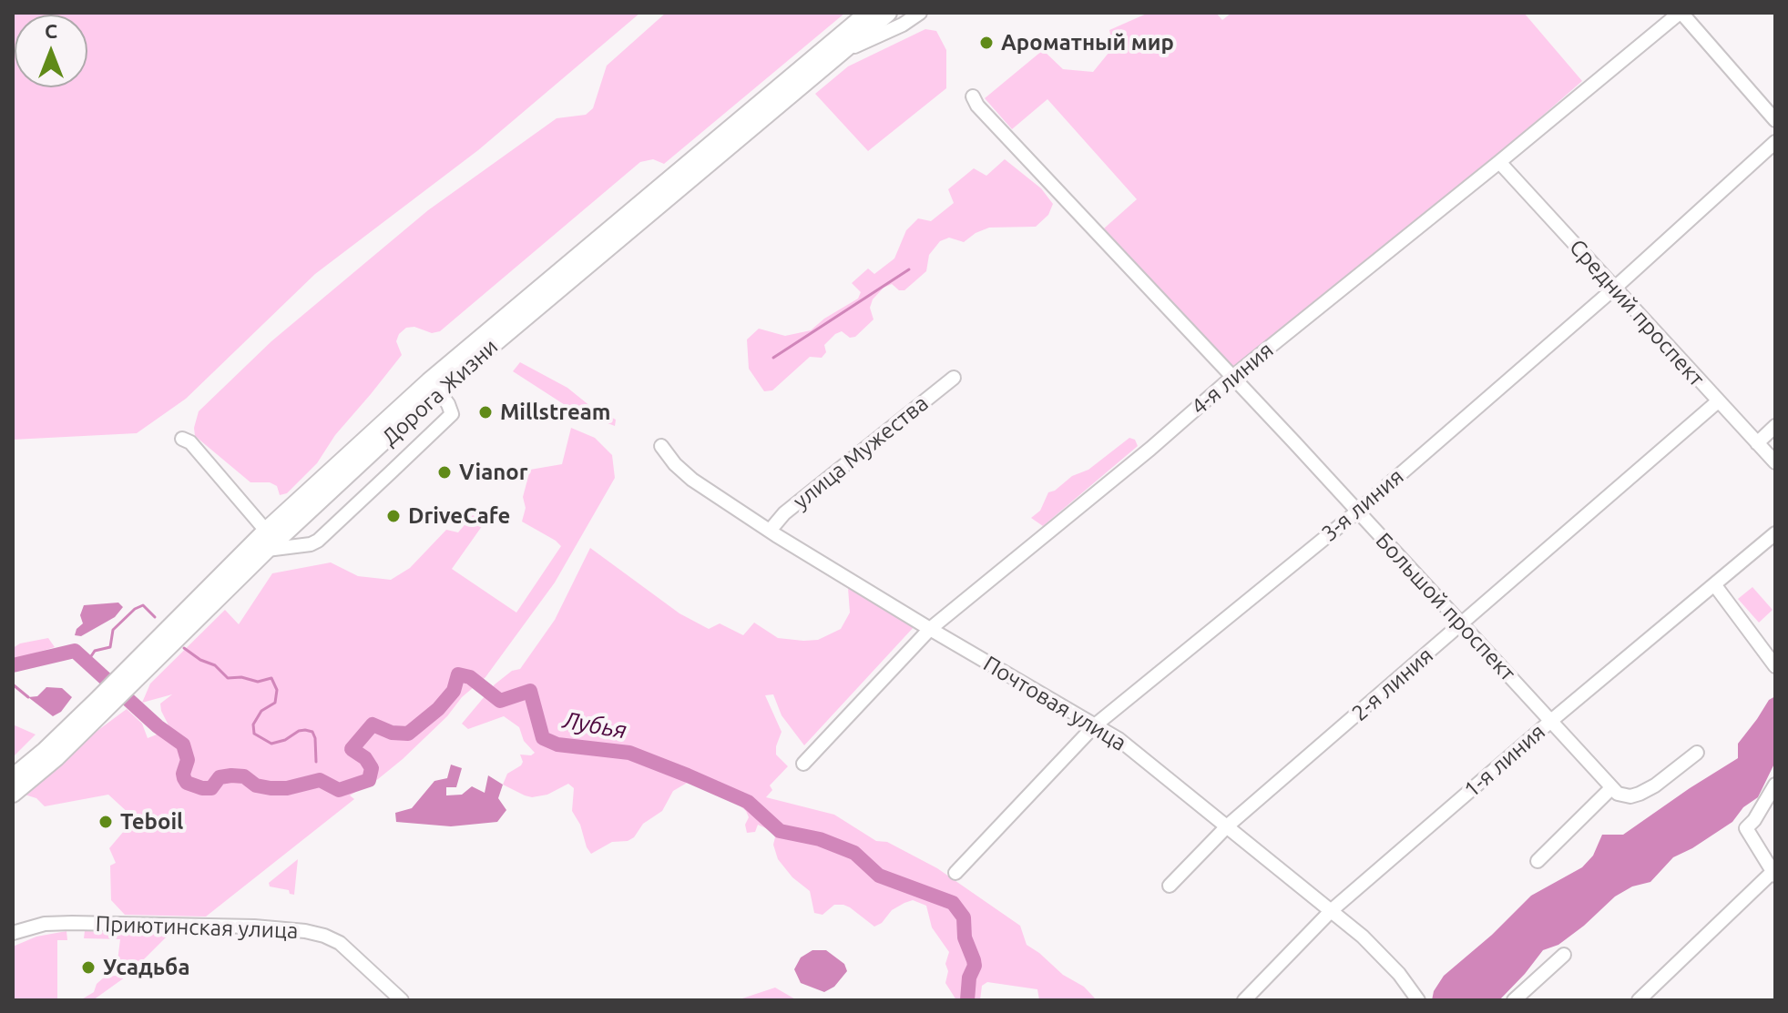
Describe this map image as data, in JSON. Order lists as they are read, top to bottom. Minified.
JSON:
{"streets":{"main road":["Дорога Жизни"],"street":["Средний проспект","4-я линия","улица Мужества","3-я линия","Большой проспект","2-я линия","Почтовая улица","1-я линия","Приютинская улица"]},"crossings":[["Средний проспект","4-я линия"],["Средний проспект","3-я линия"],["Средний проспект","2-я линия"],["4-я линия","Большой проспект"],["4-я линия","Почтовая улица"],["улица Мужества","Почтовая улица"],["3-я линия","Большой проспект"],["3-я линия","Почтовая улица"],["Большой проспект","2-я линия"],["Большой проспект","1-я линия"],["2-я линия","Почтовая улица"],["Почтовая улица","1-я линия"]],"water":["Лубья"],"places":["Ароматный мир","Millstream","Vianor","DriveCafe","Teboil","Усадьба"],"north":"top"}
